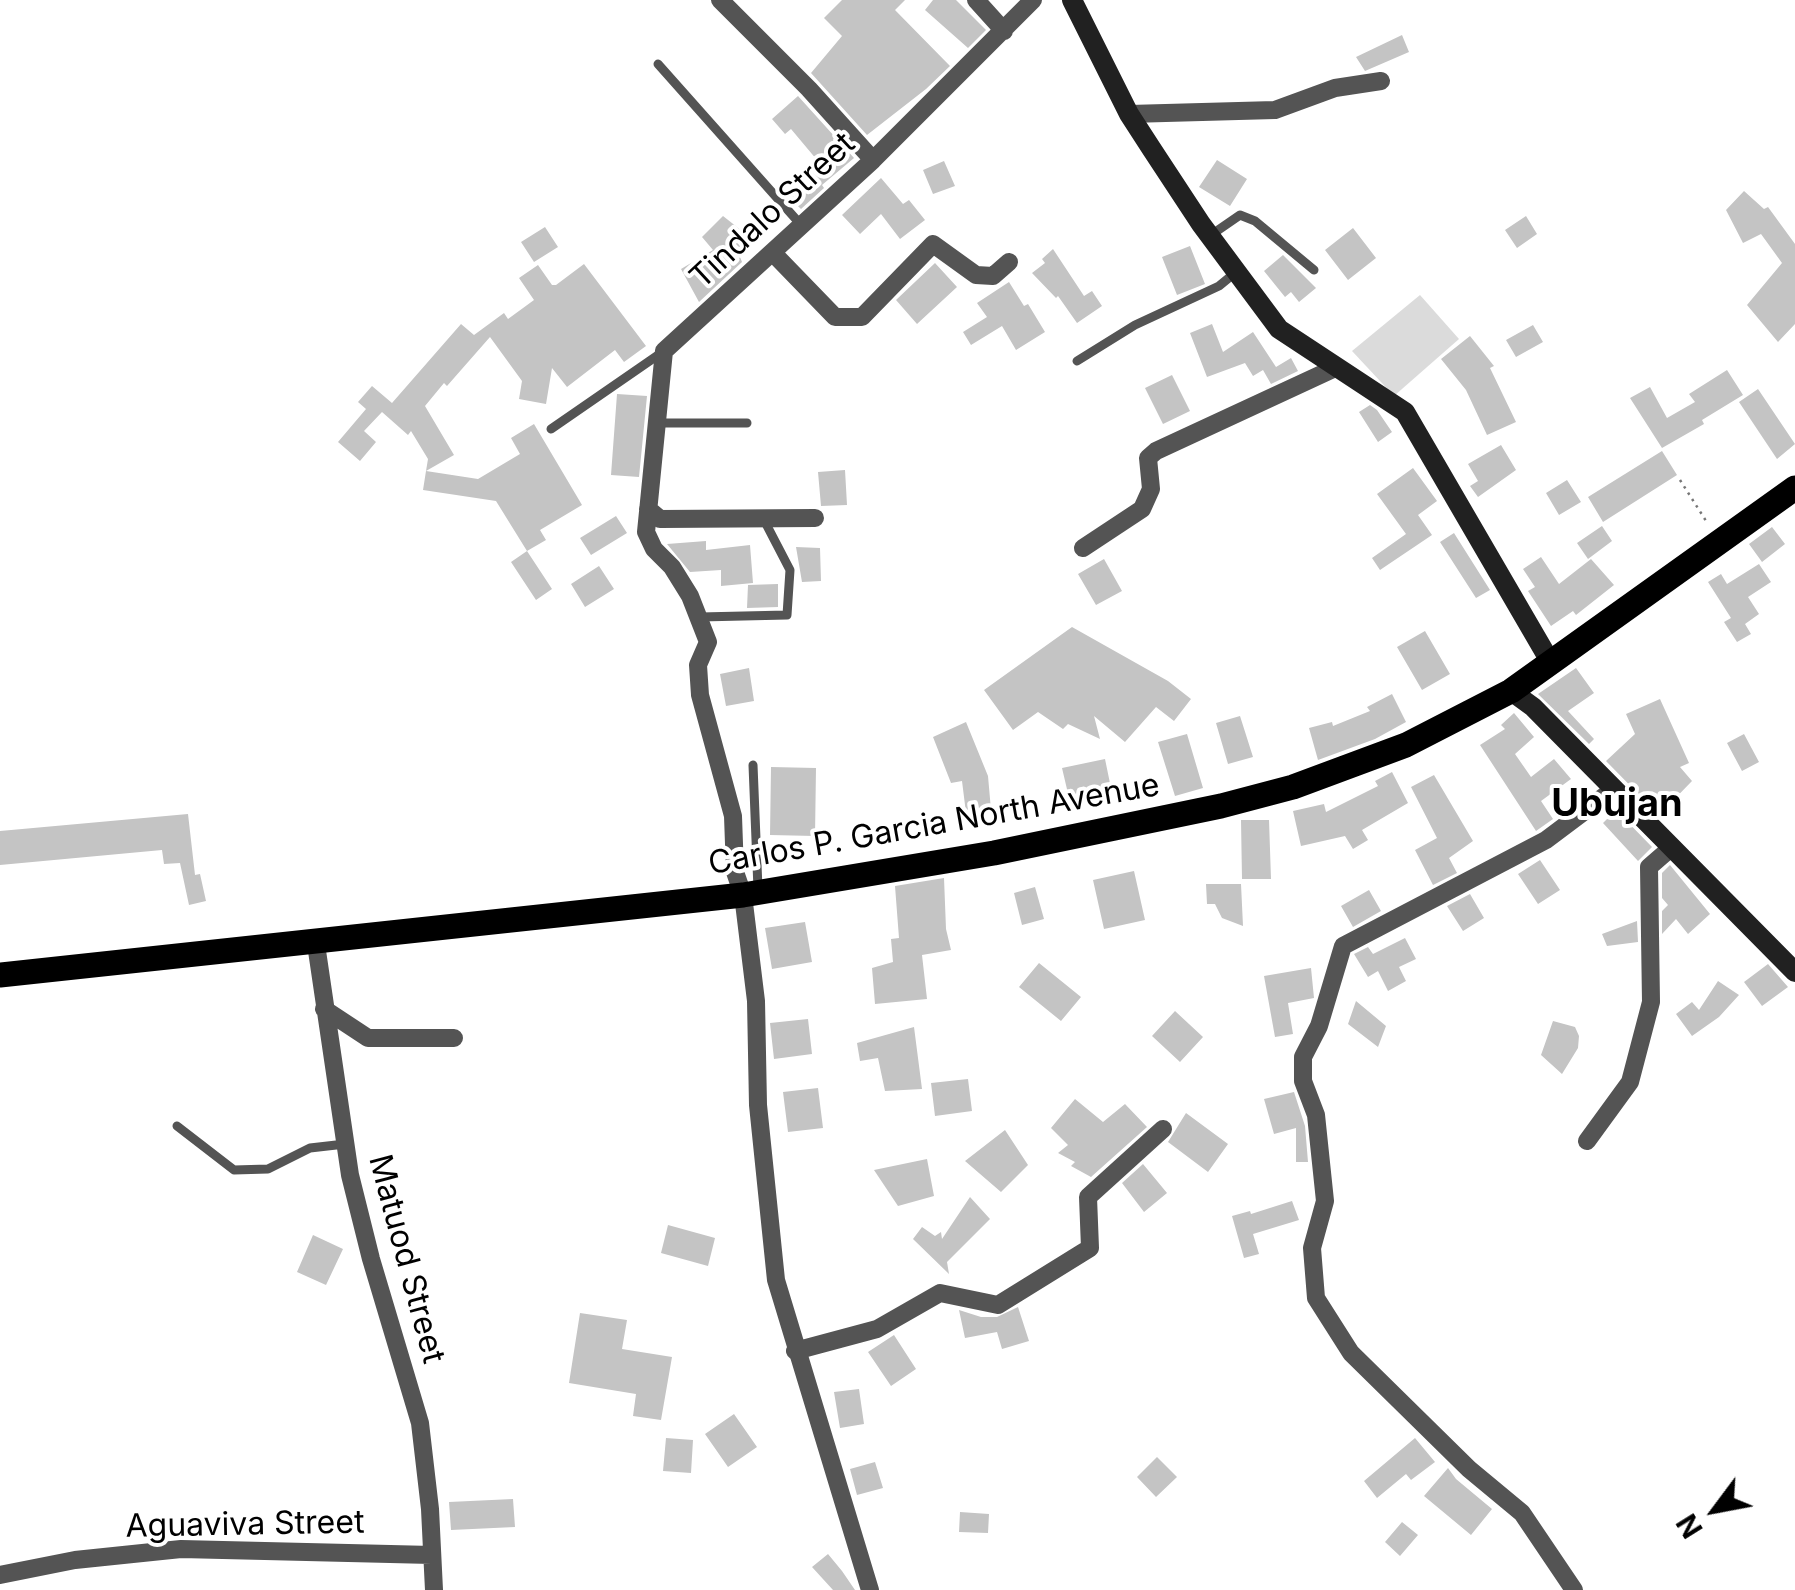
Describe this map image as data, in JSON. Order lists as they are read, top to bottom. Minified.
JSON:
{"streets":{"main road":["Carlos P. Garcia North Avenue"],"street":["Tindalo Street","Matuod Street","Aguaviva Street"]},"crossings":[["Carlos P. Garcia North Avenue","Matuod Street"],["Matuod Street","Aguaviva Street"]],"districts":["Ubujan"],"north":"bottom left"}
